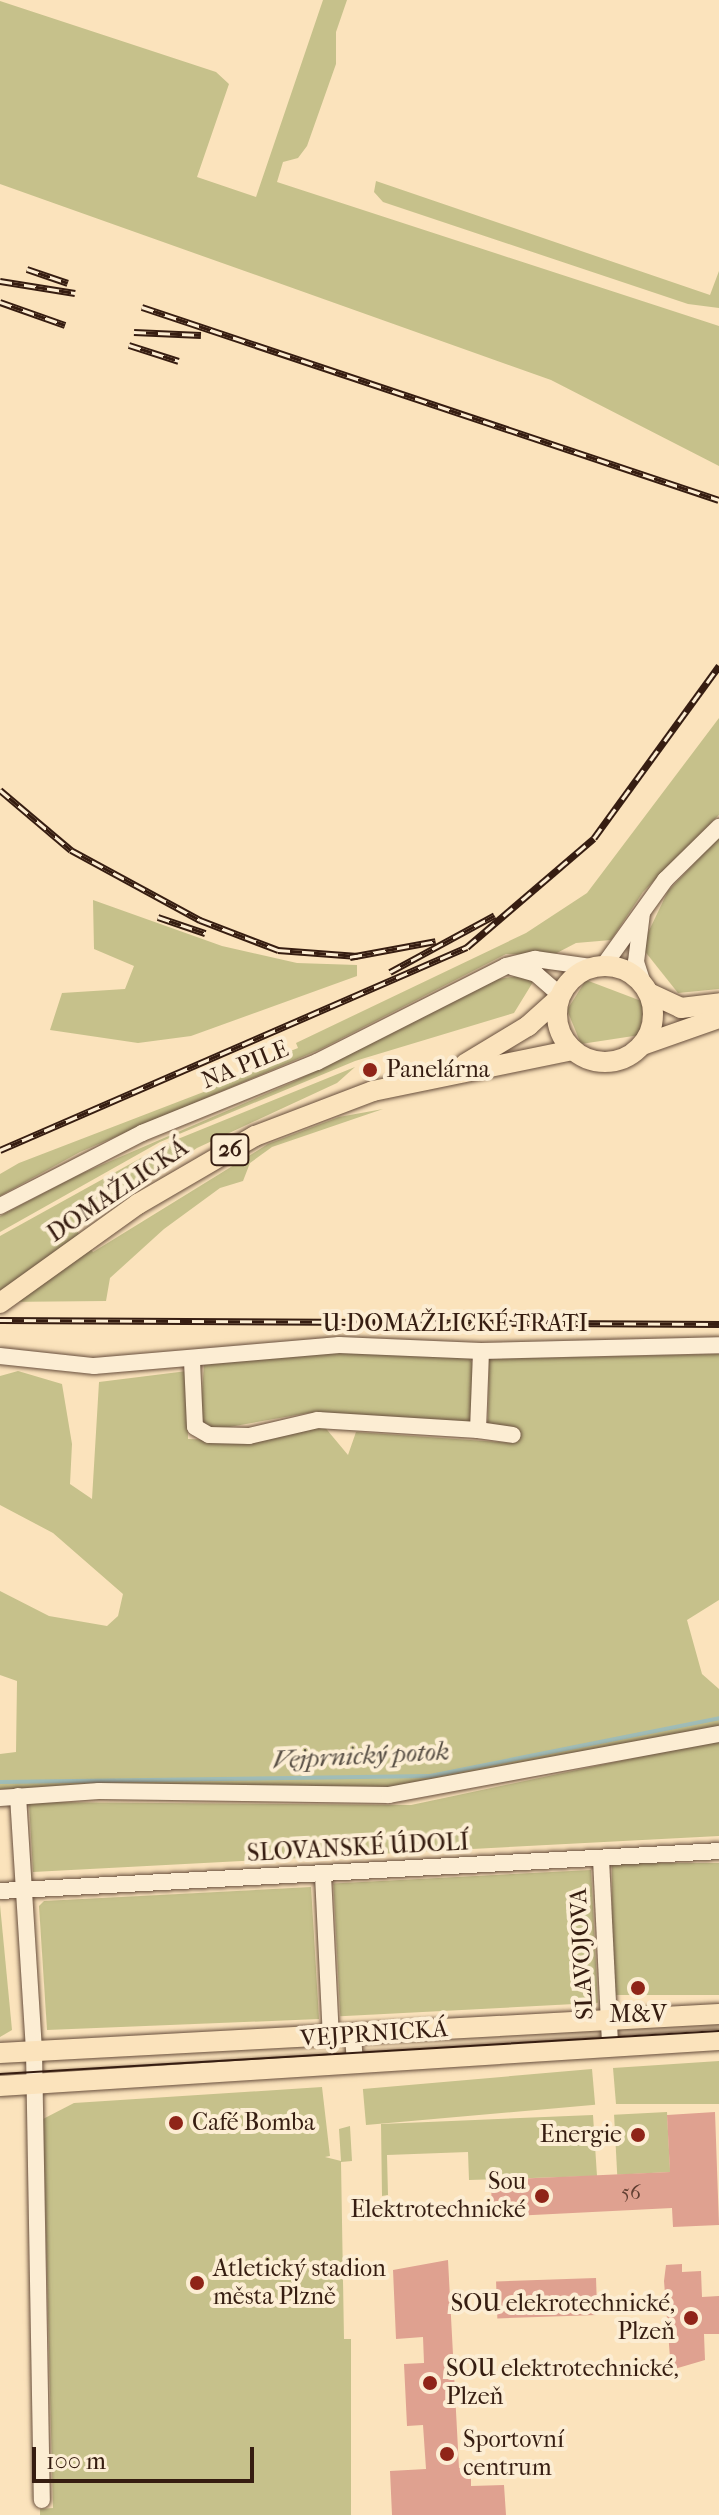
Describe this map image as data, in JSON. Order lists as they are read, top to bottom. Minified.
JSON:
{"streets":{"main road":["26","DOMAŽLICKÁ","VEJPRNICKÁ"],"street":["NA PILE","U DOMAŽLICKÉ TRATI","SLOVANSKÉ ÚDOLÍ","SLAVOJOVA"]},"crossings":[["NA PILE","DOMAŽLICKÁ"],["SLOVANSKÉ ÚDOLÍ","SLAVOJOVA"],["SLAVOJOVA","VEJPRNICKÁ"]],"water":["Vejprnický potok"],"places":["Panelárna","M&V","Café Bomba","Energie","Sou Elektrotechnické","Atletický stadion města Plzně","SOU elekrotechnické, Plzeň","SOU elektrotechnické, Plzeň","Sportovní centrum"],"house_numbers":["56"],"scale_bar":"100 m"}
